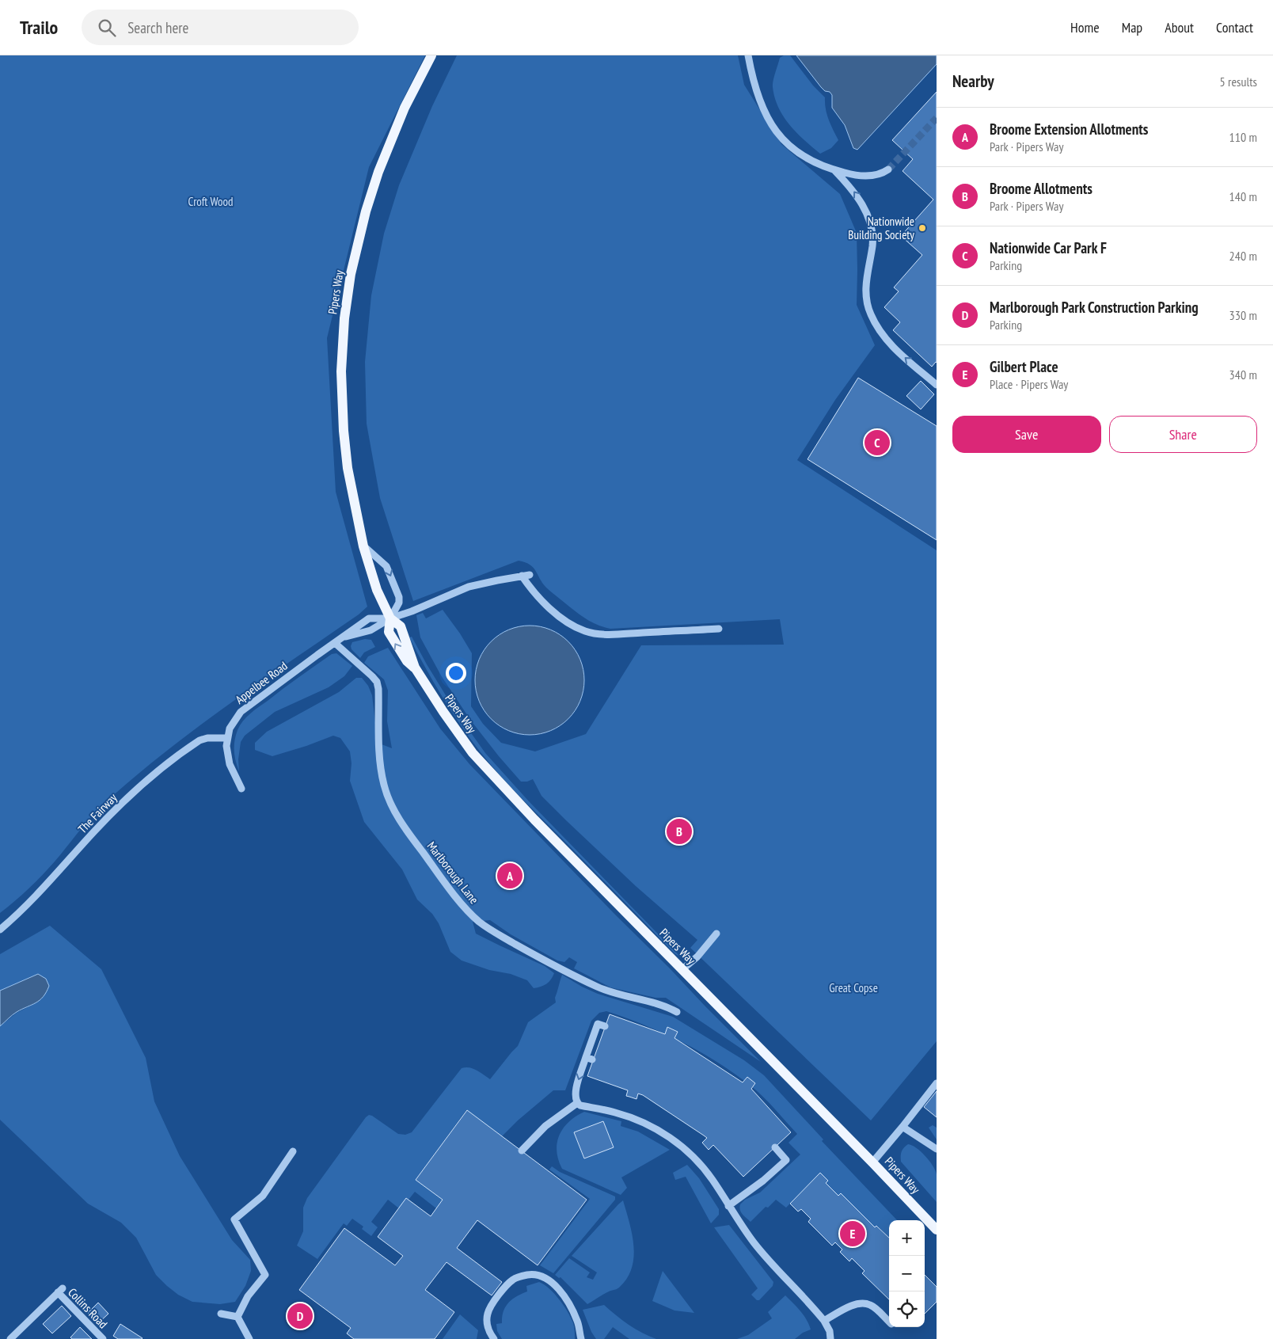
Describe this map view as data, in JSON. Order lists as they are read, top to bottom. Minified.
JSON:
{"streets":{"main road":["Pipers Way"],"street":["Appelbee Road","The Fairway","Marlborough Lane","Collins Road"]},"crossings":[["Pipers Way","Appelbee Road"],["Appelbee Road","The Fairway"],["Appelbee Road","Marlborough Lane"]],"parks":["Croft Wood","Great Copse"],"places":["Nationwide Building Society"],"page":{"header":"Trailo","search":"Search here","nav":["Home","Map","About","Contact"],"heading":["Nearby","5 results"],"list":[{"mark":"A","name":"Broome Extension Allotments","note":"Park · Pipers Way","value":"110 m"},{"mark":"B","name":"Broome Allotments","note":"Park · Pipers Way","value":"140 m"},{"mark":"C","name":"Nationwide Car Park F","note":"Parking","value":"240 m"},{"mark":"D","name":"Marlborough Park Construction Parking","note":"Parking","value":"330 m"},{"mark":"E","name":"Gilbert Place","note":"Place · Pipers Way","value":"340 m"}],"buttons":["Save","Share"],"pins":["C","B","A","E","D"],"map_buttons":["+","−"]}}
